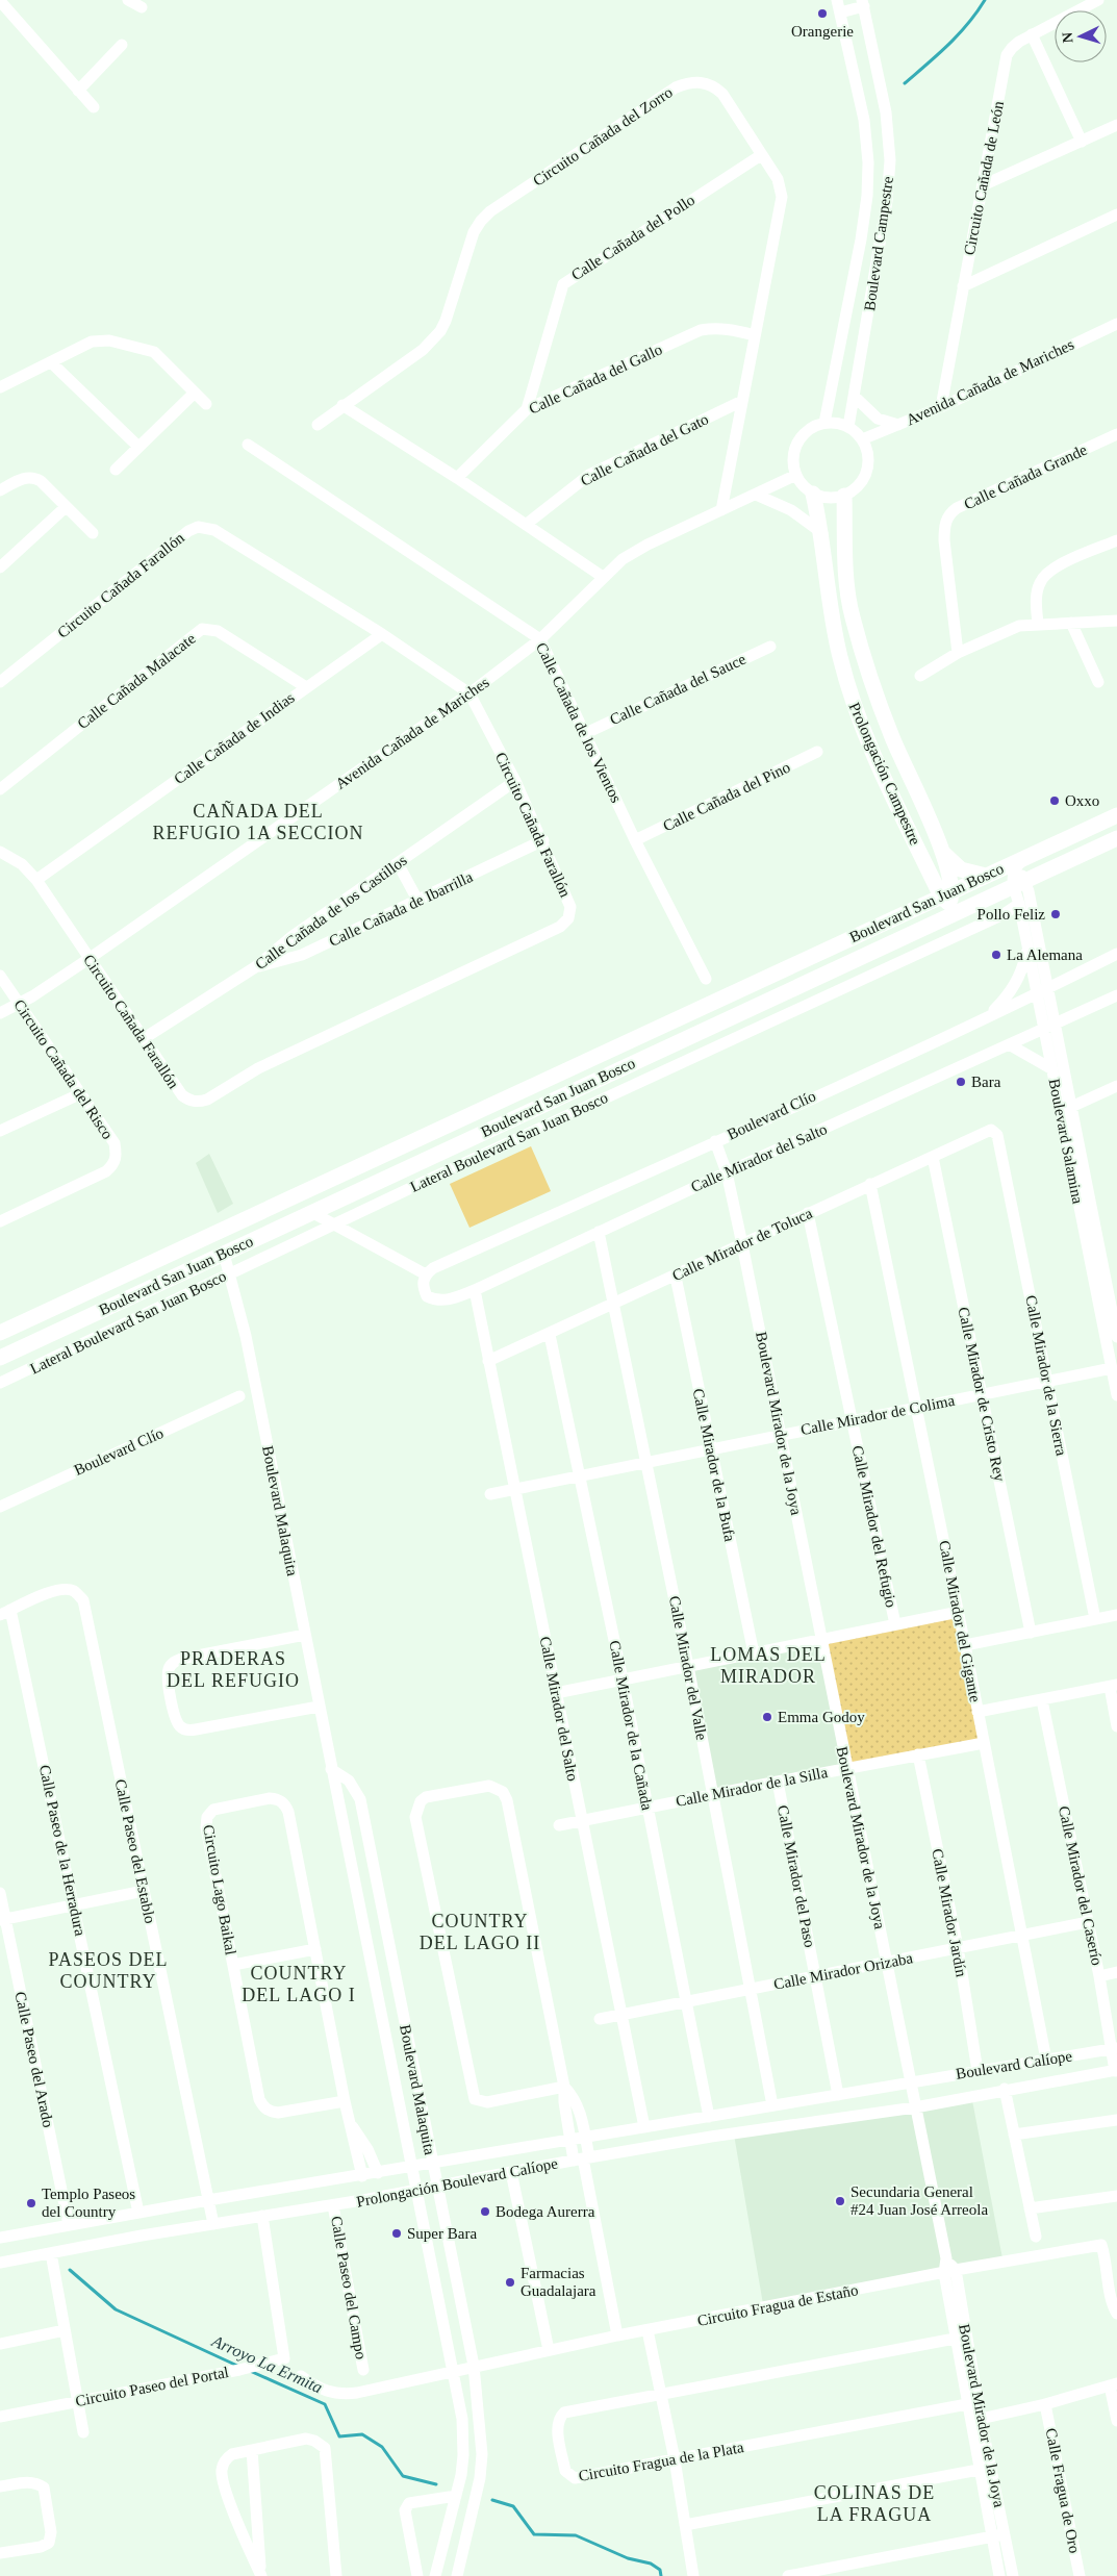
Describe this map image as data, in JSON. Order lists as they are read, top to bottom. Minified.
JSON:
{"streets":{"main road":["Prolongación Campestre","Boulevard San Juan Bosco"],"street":["Circuito Cañada del Zorro","Circuito Cañada de León","Calle Cañada del Pollo","Boulevard Campestre","Calle Cañada del Gallo","Avenida Cañada de Mariches","Calle Cañada del Gato","Calle Cañada Grande","Circuito Cañada Farallón","Calle Cañada Malacate","Calle Cañada del Sauce","Calle Cañada de los Vientos","Calle Cañada de Indias","Calle Cañada del Pino","Calle Cañada de Ibarrilla","Calle Cañada de los Castillos","Circuito Cañada del Risco","Boulevard Clío","Boulevard Salamina","Lateral Boulevard San Juan Bosco","Calle Mirador del Salto","Calle Mirador de Toluca","Calle Mirador de la Sierra","Calle Mirador de Cristo Rey","Calle Mirador de Colima","Boulevard Mirador de la Joya","Calle Mirador de la Bufa","Boulevard Malaquita","Calle Mirador del Refugio","Calle Mirador del Gigante","Calle Mirador del Valle","Calle Mirador de la Cañada","Calle Mirador de la Silla","Calle Paseo de la Herradura","Calle Paseo del Establo","Calle Mirador del Paso","Calle Mirador del Caserío","Circuito Lago Baikal","Calle Mirador Jardín","Calle Mirador Orizaba","Calle Paseo del Arado","Boulevard Calíope","Prolongación Boulevard Calíope","Calle Paseo del Campo","Circuito Fragua de Estaño","Circuito Paseo del Portal","Circuito Fragua de la Plata","Calle Fragua de Oro"]},"crossings":[["Circuito Cañada del Zorro","Calle Cañada del Pollo"],["Circuito Cañada del Zorro","Calle Cañada del Gallo"],["Circuito Cañada del Zorro","Avenida Cañada de Mariches"],["Circuito Cañada del Zorro","Calle Cañada del Gato"],["Circuito Cañada de León","Avenida Cañada de Mariches"],["Calle Cañada del Pollo","Calle Cañada del Gallo"],["Boulevard Campestre","Avenida Cañada de Mariches"],["Boulevard Campestre","Prolongación Campestre"],["Avenida Cañada de Mariches","Circuito Cañada Farallón"],["Avenida Cañada de Mariches","Calle Cañada de los Vientos"],["Avenida Cañada de Mariches","Prolongación Campestre"],["Avenida Cañada de Mariches","Circuito Cañada del Risco"],["Circuito Cañada Farallón","Calle Cañada de Indias"],["Circuito Cañada Farallón","Calle Cañada de Ibarrilla"],["Circuito Cañada Farallón","Calle Cañada de los Castillos"],["Calle Cañada Malacate","Calle Cañada de Indias"],["Calle Cañada del Sauce","Calle Cañada de los Vientos"],["Calle Cañada de los Vientos","Calle Cañada del Pino"],["Prolongación Campestre","Boulevard San Juan Bosco"],["Boulevard San Juan Bosco","Boulevard Salamina"],["Boulevard San Juan Bosco","Boulevard Malaquita"],["Calle Cañada de Ibarrilla","Calle Cañada de los Castillos"],["Boulevard Clío","Boulevard Salamina"],["Boulevard Clío","Calle Mirador del Salto"],["Boulevard Clío","Boulevard Mirador de la Joya"],["Boulevard Salamina","Lateral Boulevard San Juan Bosco"],["Boulevard Salamina","Calle Mirador del Salto"],["Boulevard Salamina","Calle Mirador de Colima"],["Lateral Boulevard San Juan Bosco","Boulevard Malaquita"],["Calle Mirador del Salto","Calle Mirador de Toluca"],["Calle Mirador del Salto","Calle Mirador de Colima"],["Calle Mirador del Salto","Boulevard Mirador de la Joya"],["Calle Mirador del Salto","Calle Mirador del Valle"],["Calle Mirador del Salto","Calle Mirador de la Silla"],["Calle Mirador del Salto","Calle Mirador Orizaba"],["Calle Mirador del Salto","Prolongación Boulevard Calíope"],["Calle Mirador de Toluca","Calle Mirador de la Sierra"],["Calle Mirador de Toluca","Calle Mirador de Cristo Rey"],["Calle Mirador de Toluca","Boulevard Mirador de la Joya"],["Calle Mirador de Toluca","Calle Mirador de la Bufa"],["Calle Mirador de Toluca","Calle Mirador del Refugio"],["Calle Mirador de Toluca","Calle Mirador del Gigante"],["Calle Mirador de Toluca","Calle Mirador del Valle"],["Calle Mirador de Toluca","Calle Mirador de la Cañada"],["Calle Mirador de la Sierra","Calle Mirador de Colima"],["Calle Mirador de Cristo Rey","Calle Mirador de Colima"],["Calle Mirador de Colima","Boulevard Mirador de la Joya"],["Calle Mirador de Colima","Calle Mirador de la Bufa"],["Calle Mirador de Colima","Calle Mirador del Refugio"],["Calle Mirador de Colima","Calle Mirador del Gigante"],["Calle Mirador de Colima","Calle Mirador del Valle"],["Calle Mirador de Colima","Calle Mirador de la Cañada"],["Boulevard Mirador de la Joya","Calle Mirador de la Silla"],["Boulevard Mirador de la Joya","Calle Mirador Orizaba"],["Boulevard Mirador de la Joya","Boulevard Calíope"],["Boulevard Mirador de la Joya","Prolongación Boulevard Calíope"],["Boulevard Mirador de la Joya","Circuito Fragua de Estaño"],["Boulevard Mirador de la Joya","Circuito Fragua de la Plata"],["Boulevard Malaquita","Prolongación Boulevard Calíope"],["Boulevard Malaquita","Circuito Fragua de Estaño"],["Calle Mirador del Gigante","Calle Mirador de la Silla"],["Calle Mirador del Gigante","Calle Mirador Orizaba"],["Calle Mirador del Gigante","Boulevard Calíope"],["Calle Mirador del Valle","Calle Mirador de la Silla"],["Calle Mirador del Valle","Calle Mirador Orizaba"],["Calle Mirador del Valle","Prolongación Boulevard Calíope"],["Calle Mirador de la Cañada","Calle Mirador de la Silla"],["Calle Mirador de la Cañada","Calle Mirador Orizaba"],["Calle Mirador de la Cañada","Prolongación Boulevard Calíope"],["Calle Mirador de la Silla","Calle Mirador del Paso"],["Calle Mirador de la Silla","Calle Mirador Jardín"],["Calle Paseo de la Herradura","Calle Paseo del Establo"],["Calle Paseo de la Herradura","Prolongación Boulevard Calíope"],["Calle Paseo del Establo","Prolongación Boulevard Calíope"],["Calle Mirador del Paso","Calle Mirador Orizaba"],["Calle Mirador del Paso","Prolongación Boulevard Calíope"],["Calle Mirador del Caserío","Calle Mirador Orizaba"],["Calle Mirador del Caserío","Boulevard Calíope"],["Circuito Lago Baikal","Prolongación Boulevard Calíope"],["Calle Mirador Jardín","Calle Mirador Orizaba"],["Calle Mirador Jardín","Boulevard Calíope"],["Calle Paseo del Arado","Prolongación Boulevard Calíope"],["Boulevard Calíope","Prolongación Boulevard Calíope"],["Prolongación Boulevard Calíope","Calle Paseo del Campo"],["Prolongación Boulevard Calíope","Circuito Paseo del Portal"]],"districts":["CAÑADA DEL REFUGIO 1A SECCION","LOMAS DEL MIRADOR","PRADERAS DEL REFUGIO","COUNTRY DEL LAGO II","PASEOS DEL COUNTRY","COUNTRY DEL LAGO I","COLINAS DE LA FRAGUA"],"water":["Arroyo La Ermita"],"places":["Orangerie","Oxxo","Pollo Feliz","La Alemana","Bara","Emma Godoy","Secundaria General #24 Juan José Arreola","Templo Paseos del Country","Bodega Aurerra","Super Bara","Farmacias Guadalajara"],"north":"left"}
